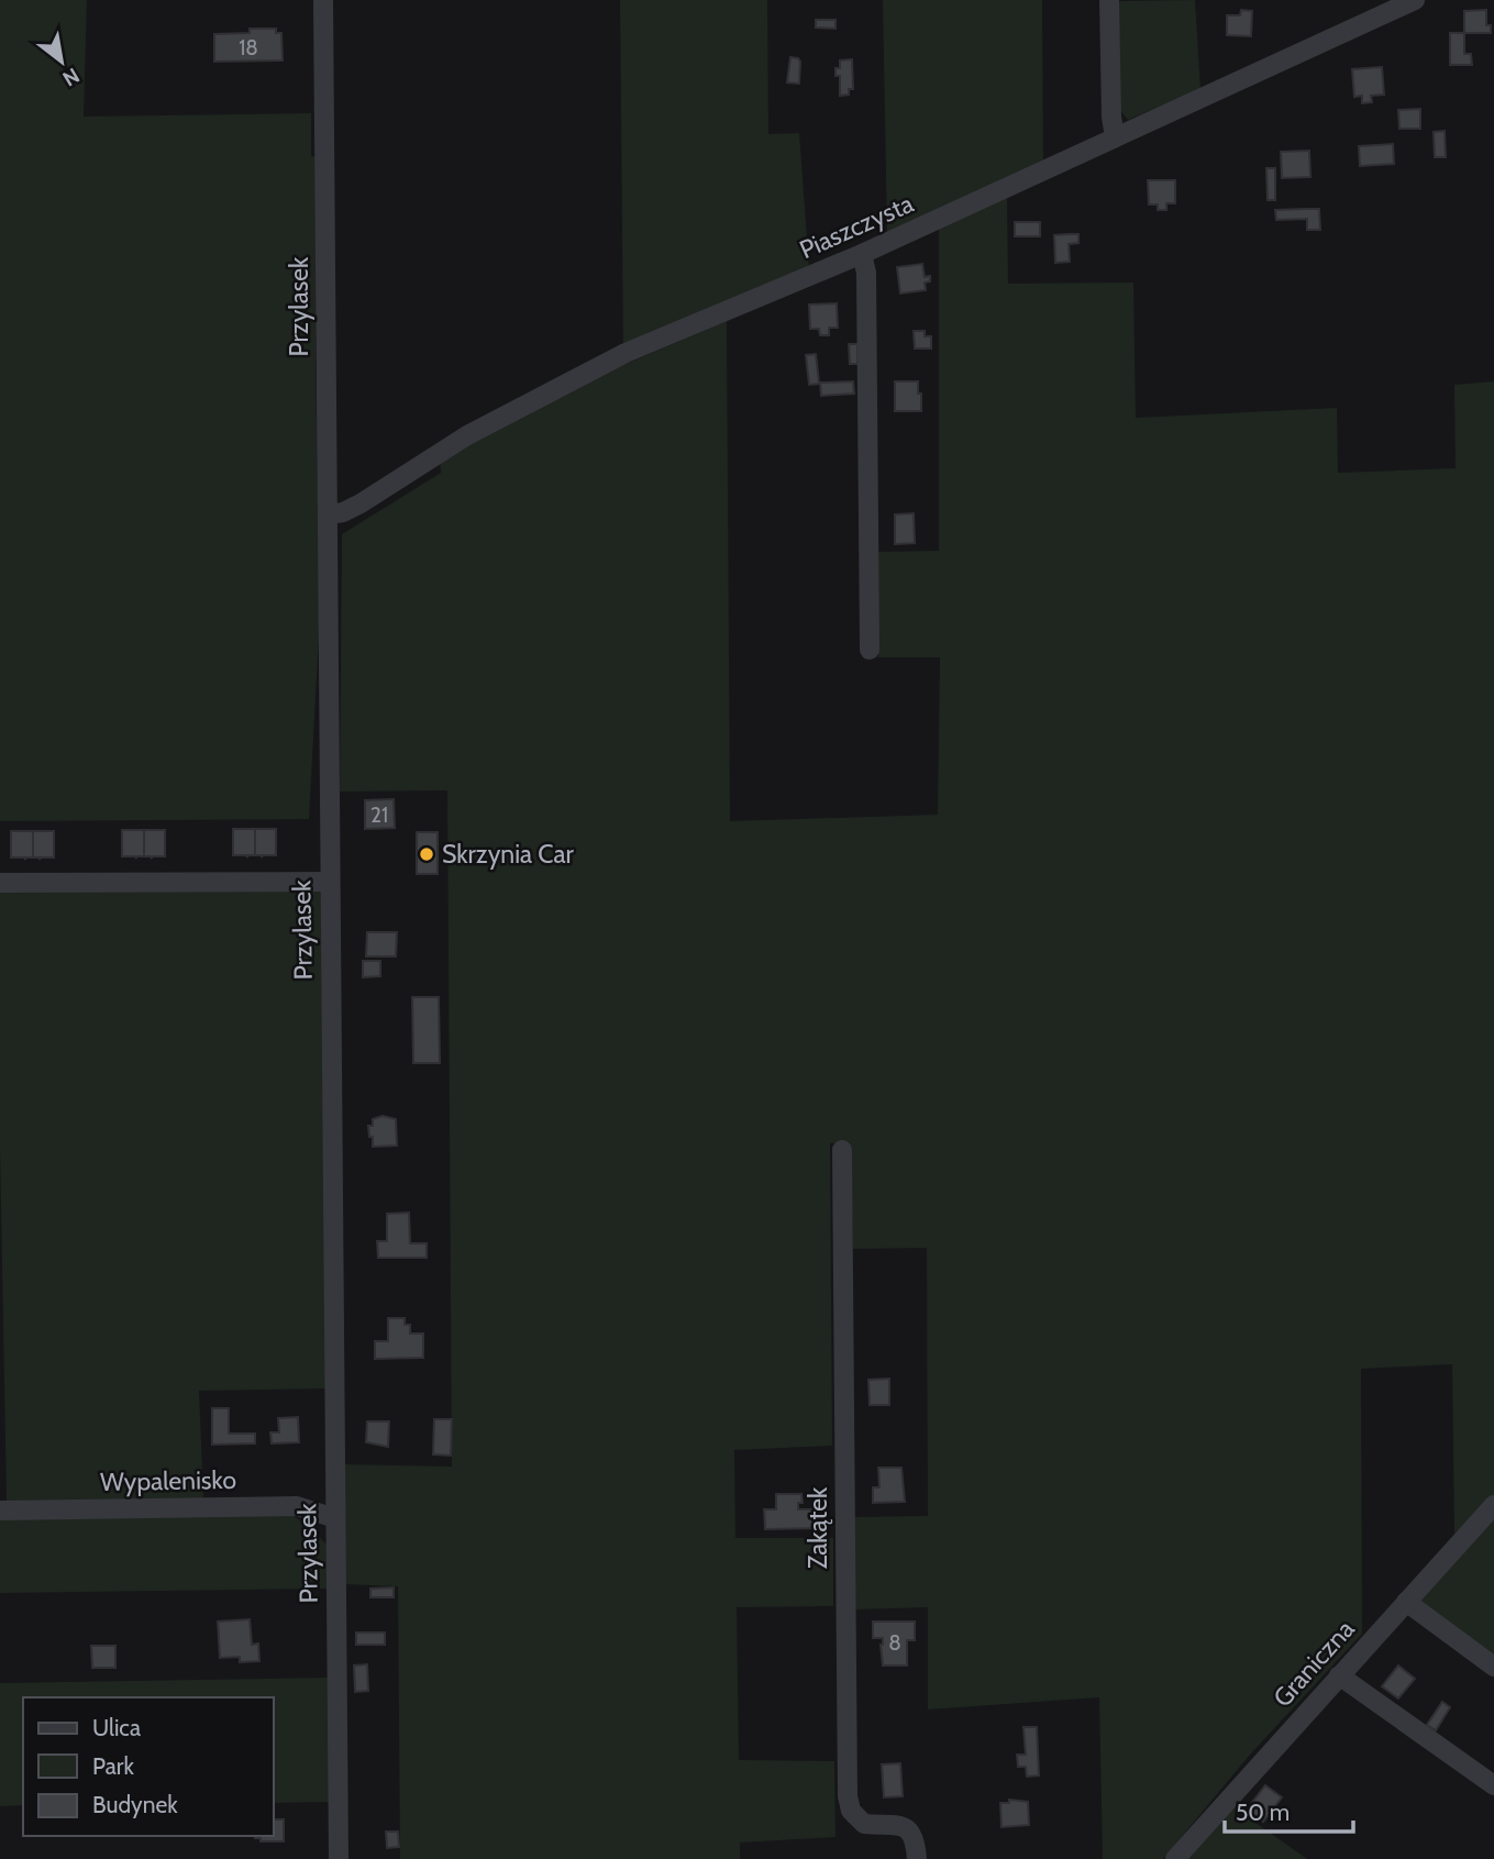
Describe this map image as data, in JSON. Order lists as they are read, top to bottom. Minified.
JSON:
{"streets":{"street":["Piaszczysta","Przylasek","Wypalenisko","Zakątek","Graniczna"]},"crossings":[["Piaszczysta","Przylasek"],["Przylasek","Wypalenisko"]],"places":["Skrzynia Car"],"house_numbers":["18","21","8"],"legend":["Ulica","Park","Budynek"],"scale_bar":"50 m","north":"bottom right"}
